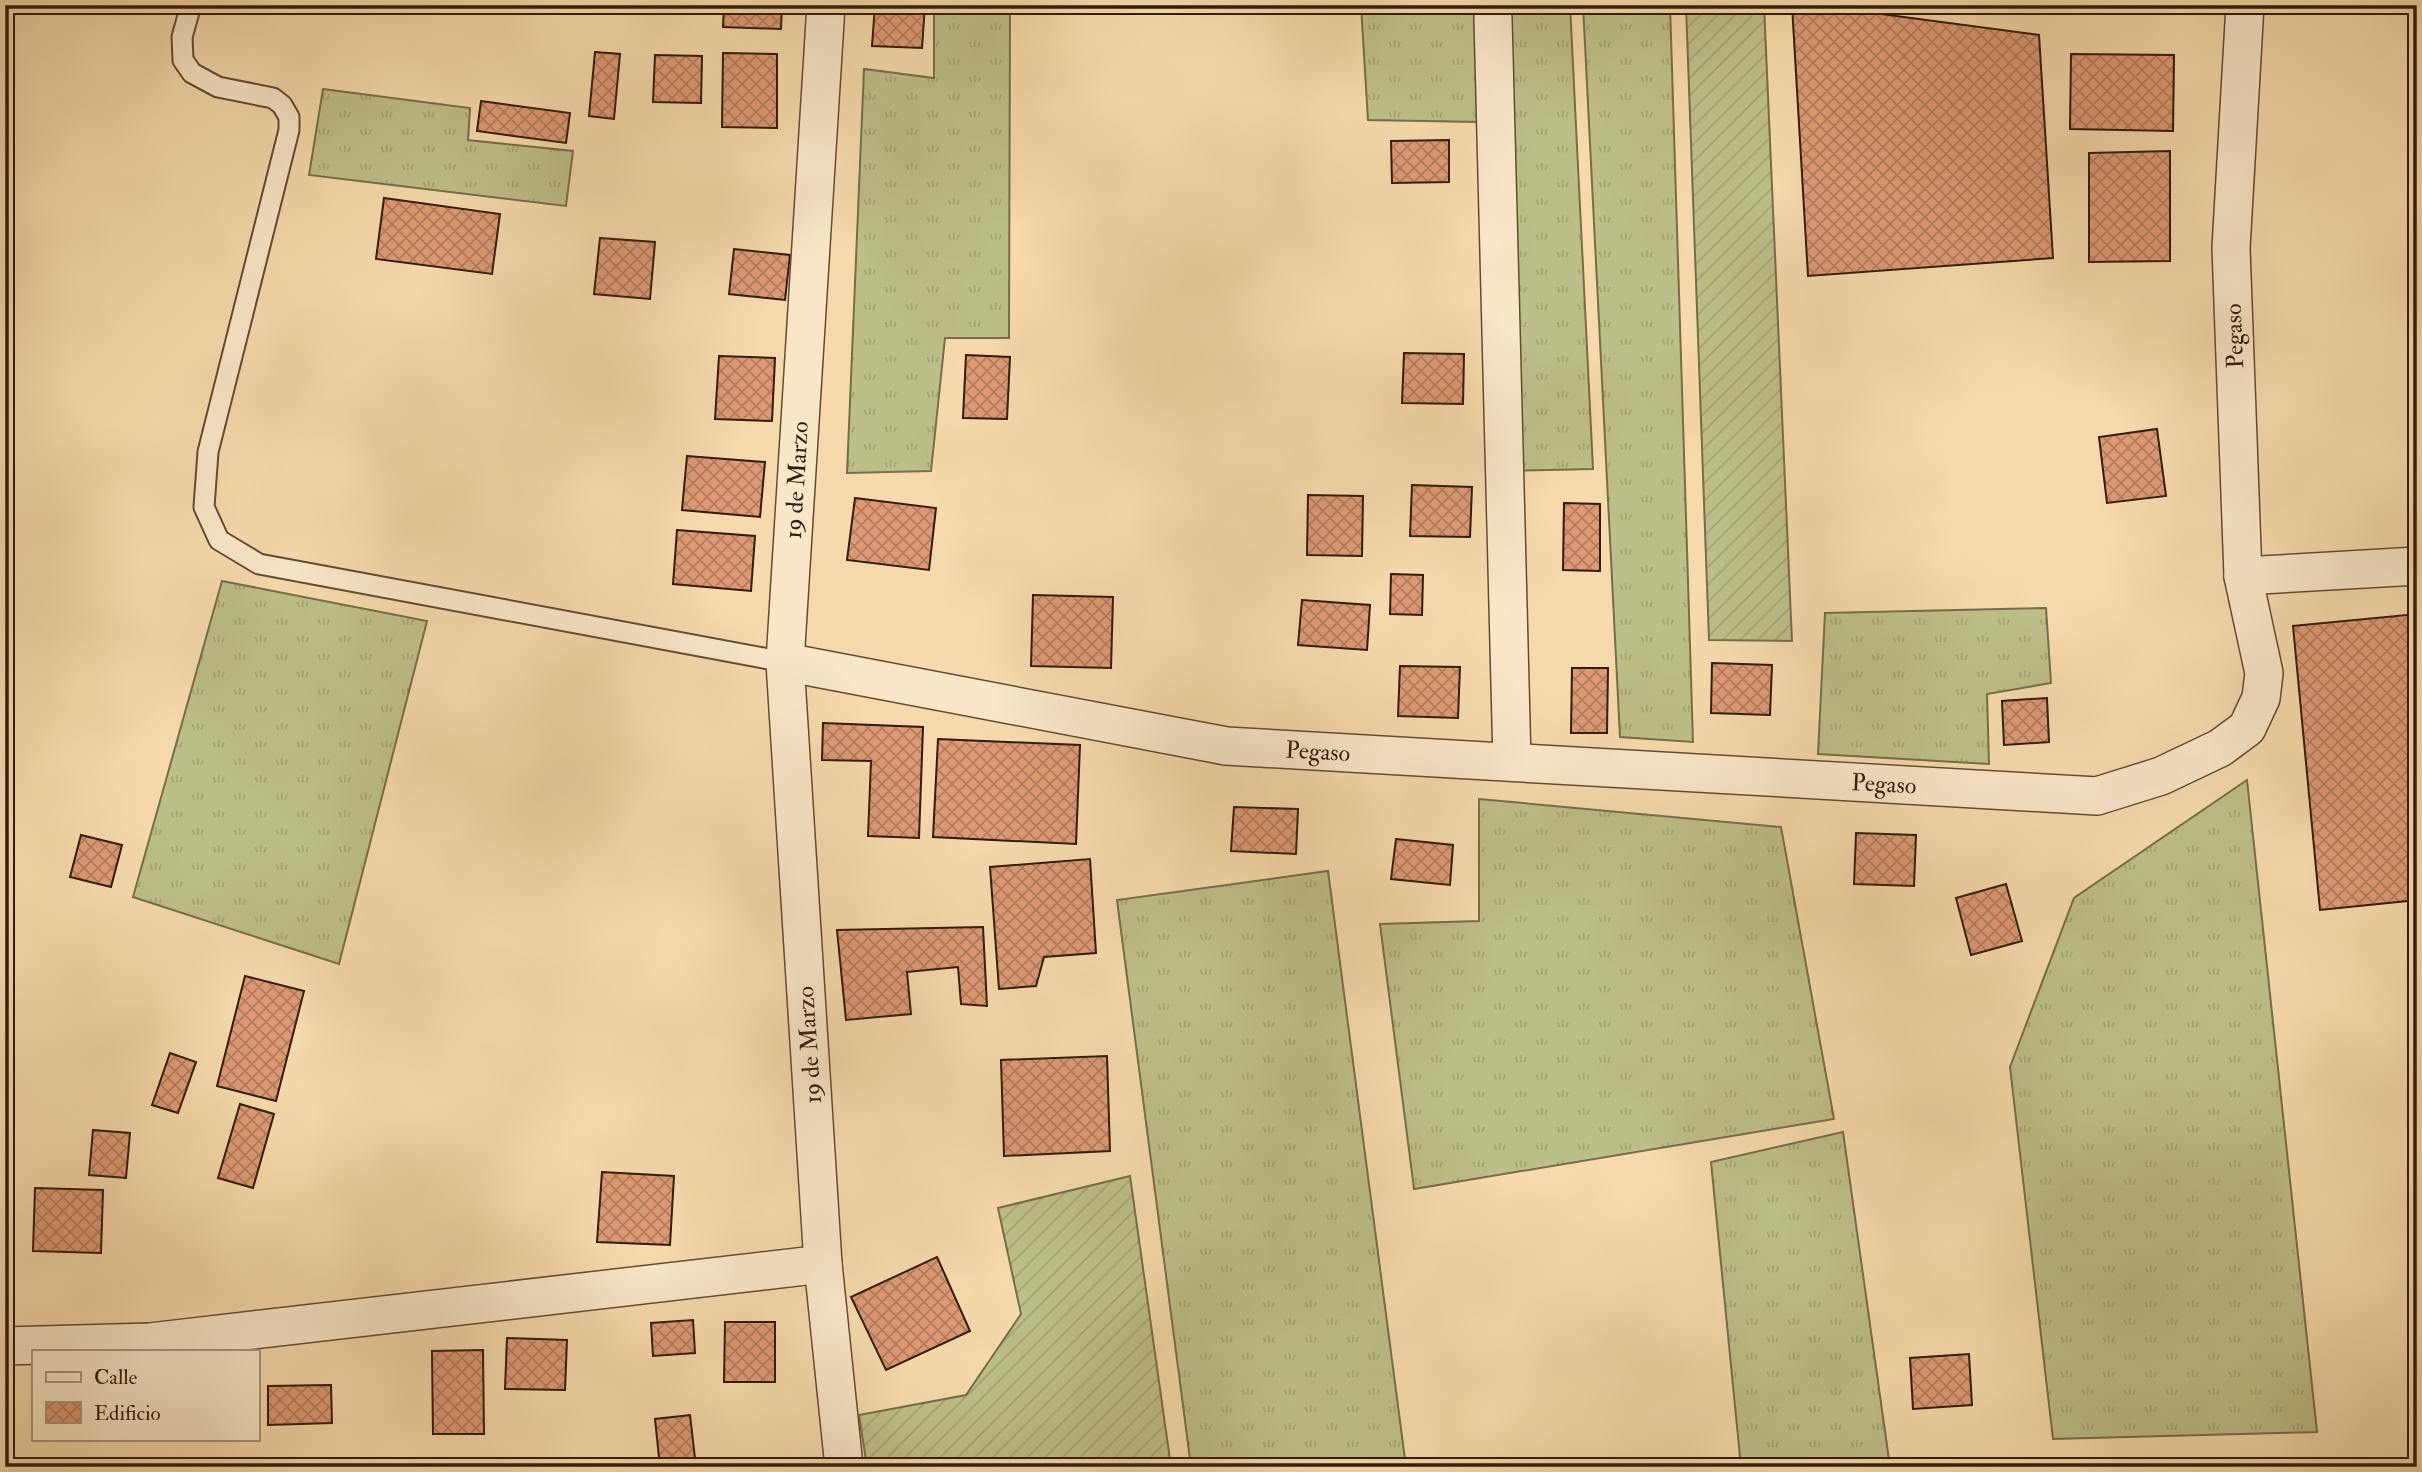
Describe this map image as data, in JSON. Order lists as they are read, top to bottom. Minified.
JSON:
{"streets":{"street":["Pegaso","19 de Marzo"]},"crossings":[["Pegaso","19 de Marzo"]],"legend":["Calle","Edificio"]}
